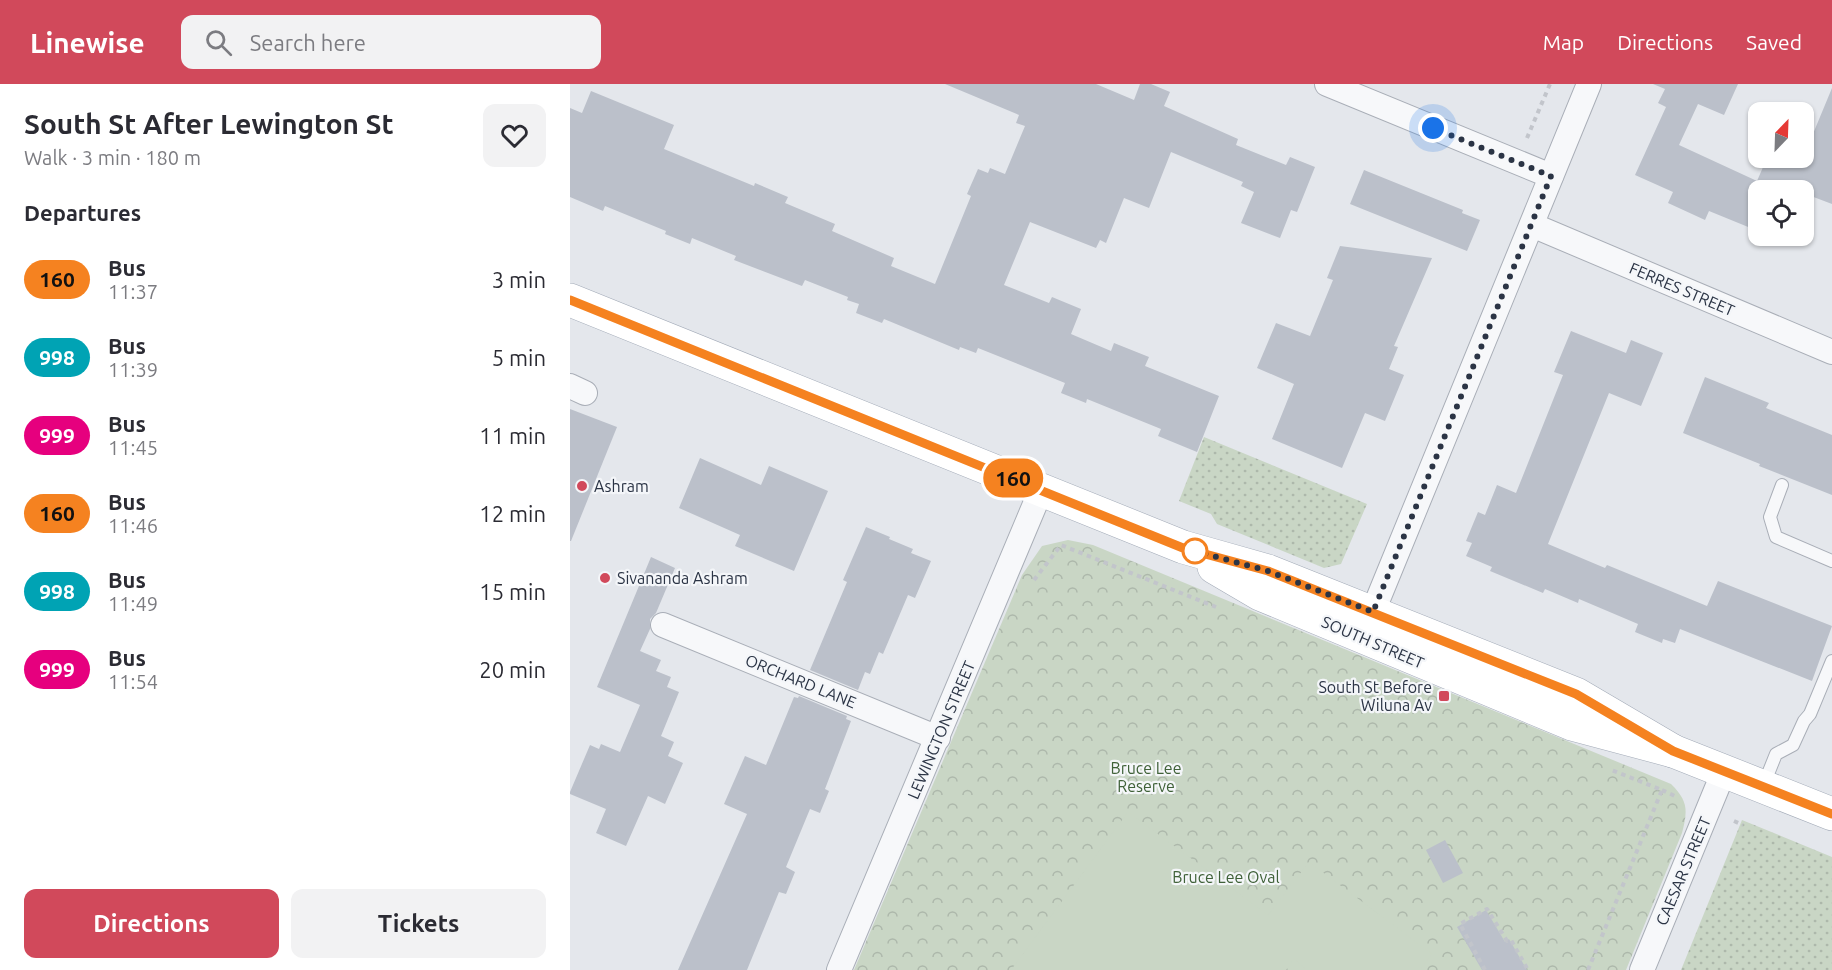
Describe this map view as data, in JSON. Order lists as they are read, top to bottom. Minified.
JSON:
{"streets":{"main road":["SOUTH STREET"],"street":["FERRES STREET","ORCHARD LANE","LEWINGTON STREET","CAESAR STREET"]},"crossings":[["SOUTH STREET","LEWINGTON STREET"],["SOUTH STREET","CAESAR STREET"],["ORCHARD LANE","LEWINGTON STREET"]],"parks":["Bruce Lee Reserve","Bruce Lee Oval"],"places":{"other":["Ashram","Sivananda Ashram"],"transit":["South St Before Wiluna Av"]},"lines":["bus line 160"],"north":"top right","page":{"header":"Linewise","search":"Search here","nav":["Map","Directions","Saved"],"heading":[["South St After Lewington St","Walk · 3 min · 180 m"],"Departures"],"on_map":"160","list":[{"mark":"160","name":"Bus","note":"11:37","value":"3 min"},{"mark":"998","name":"Bus","note":"11:39","value":"5 min"},{"mark":"999","name":"Bus","note":"11:45","value":"11 min"},{"mark":"160","name":"Bus","note":"11:46","value":"12 min"},{"mark":"998","name":"Bus","note":"11:49","value":"15 min"},{"mark":"999","name":"Bus","note":"11:54","value":"20 min"}],"buttons":["Directions","Tickets"]}}
